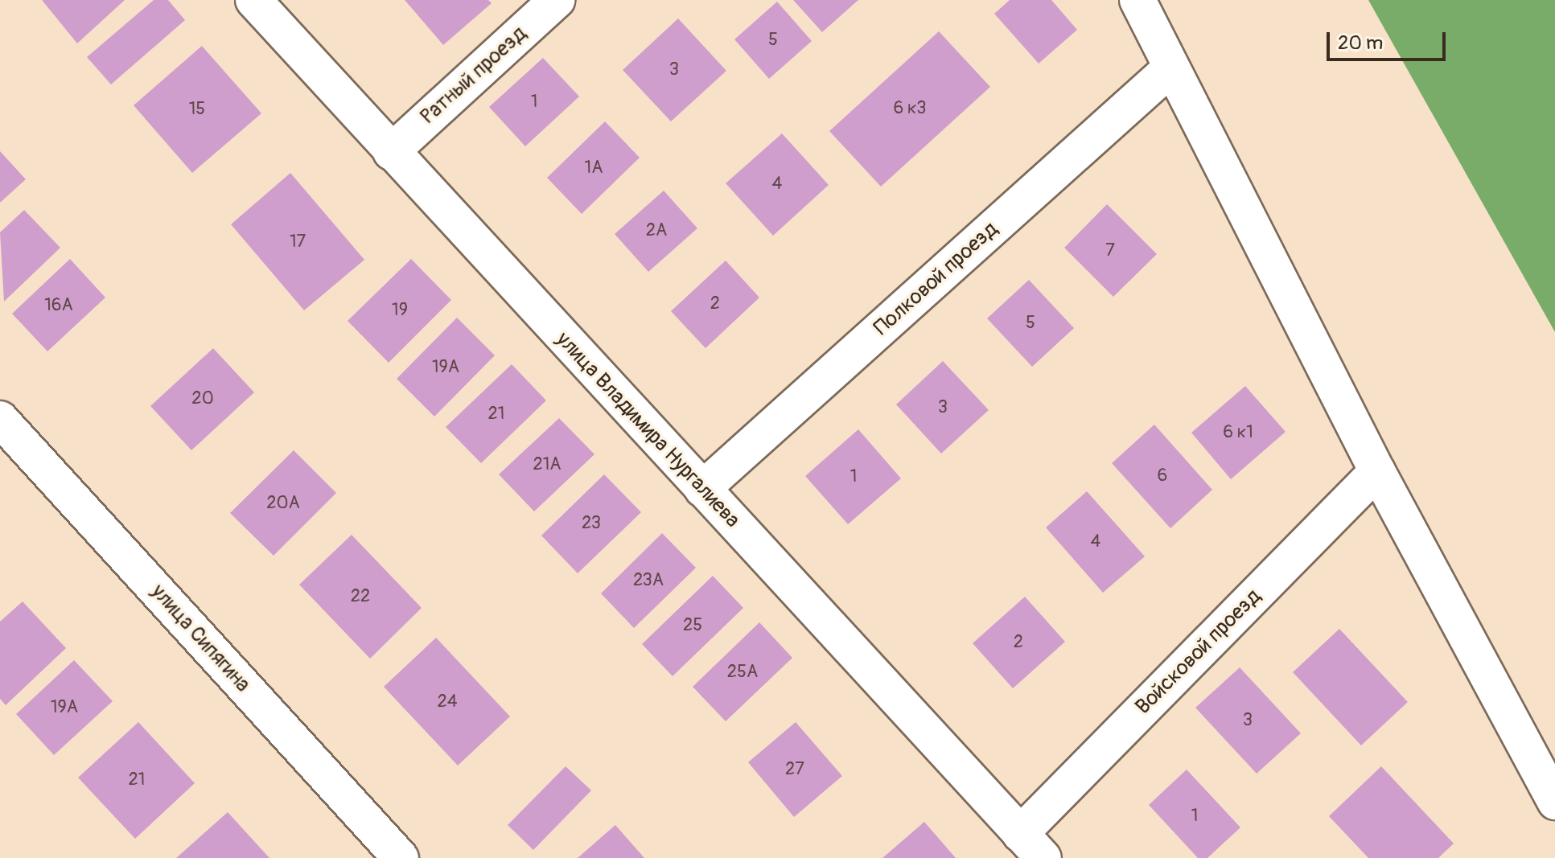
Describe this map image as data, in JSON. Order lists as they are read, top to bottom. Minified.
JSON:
{"streets":{"street":["Ратный проезд","Полковой проезд","улица Владимира Нургалиева","улица Сипягина","Войсковой проезд"]},"crossings":[["Ратный проезд","улица Владимира Нургалиева"],["Полковой проезд","улица Владимира Нургалиева"],["улица Владимира Нургалиева","Войсковой проезд"]],"house_numbers":["5","3","1","6 к3","15","1А","4","2А","17","7","2","16А","19","5","19А","20","3","21","6 к1","21А","6","1","20А","23","4","23А","22","25","2","25А","24","19А","3","27","21","1"],"scale_bar":"20 m"}
